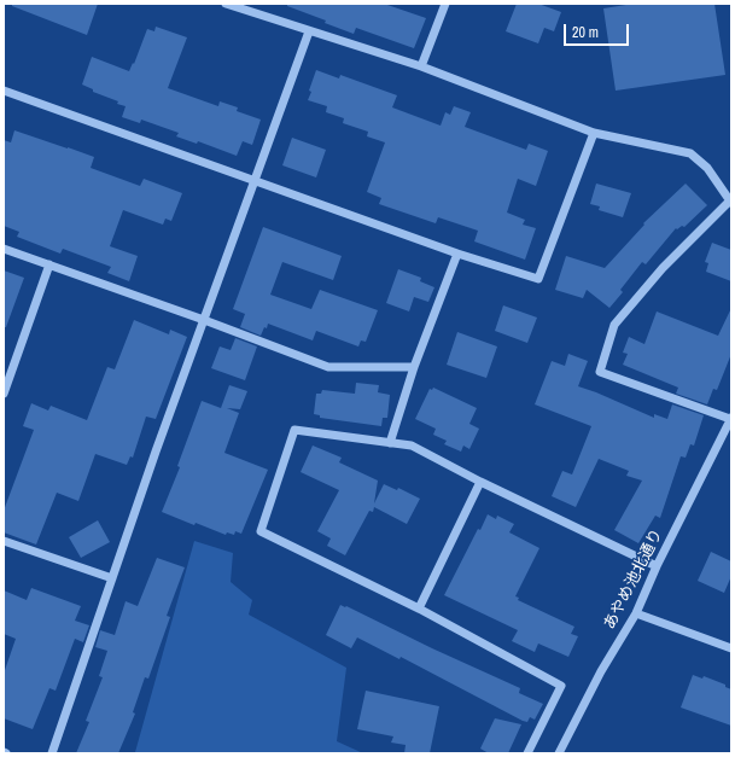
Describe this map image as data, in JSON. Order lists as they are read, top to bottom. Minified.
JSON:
{"streets":{"street":["あやめ池北通り"]},"scale_bar":"20 m"}
